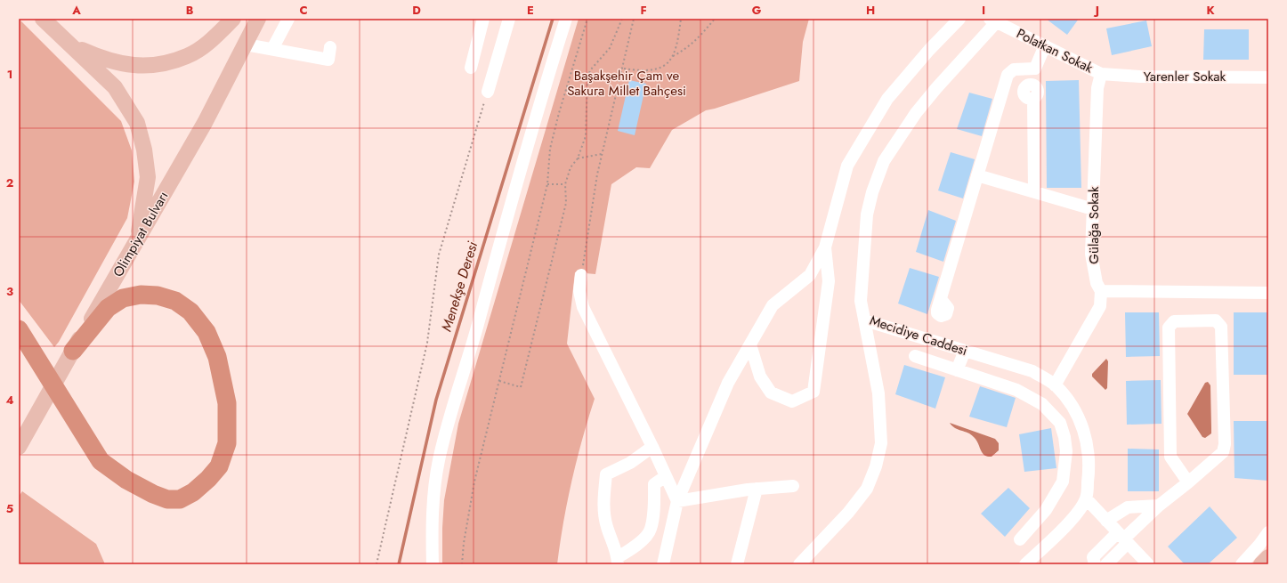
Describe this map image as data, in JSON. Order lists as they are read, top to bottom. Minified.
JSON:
{"streets":{"main road":["Olimpiyat Bulvarı"],"street":["Polatkan Sokak","Yarenler Sokak","Gülağa Sokak","Mecidiye Caddesi"]},"crossings":[["Polatkan Sokak","Yarenler Sokak"],["Polatkan Sokak","Gülağa Sokak"],["Polatkan Sokak","Mecidiye Caddesi"],["Yarenler Sokak","Gülağa Sokak"],["Gülağa Sokak","Mecidiye Caddesi"]],"water":["Menekşe Deresi"],"parks":["Başakşehir Çam ve Sakura Millet Bahçesi"],"grid":{"columns":["A","B","C","D","E","F","G","H","I","J","K"],"rows":["1","2","3","4","5"]}}
